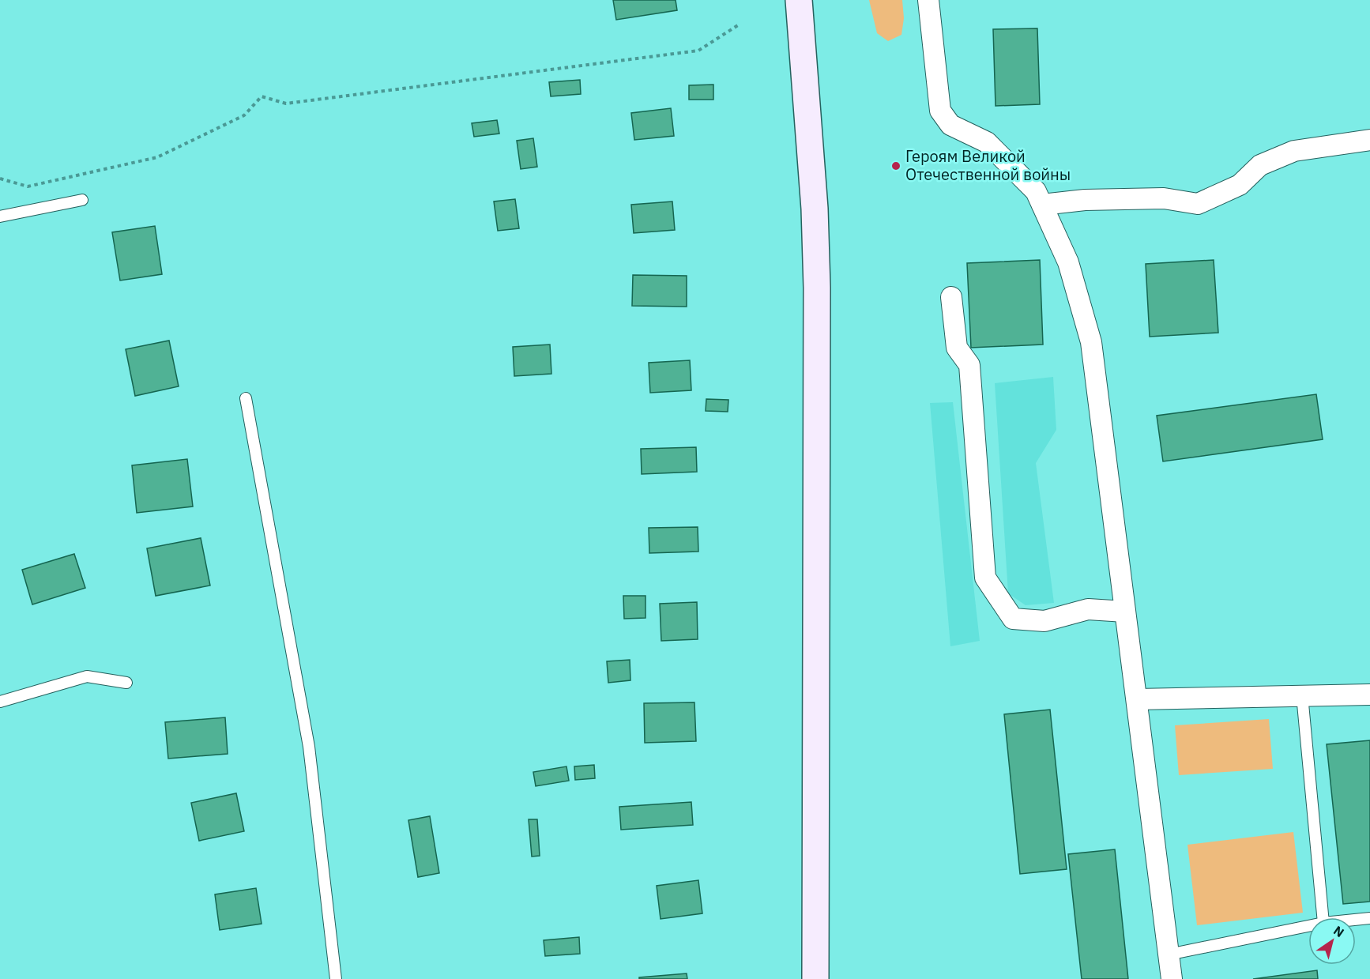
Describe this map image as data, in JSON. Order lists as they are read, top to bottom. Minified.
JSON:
{"places":["Героям Великой Отечественной войны"],"north":"top right"}
